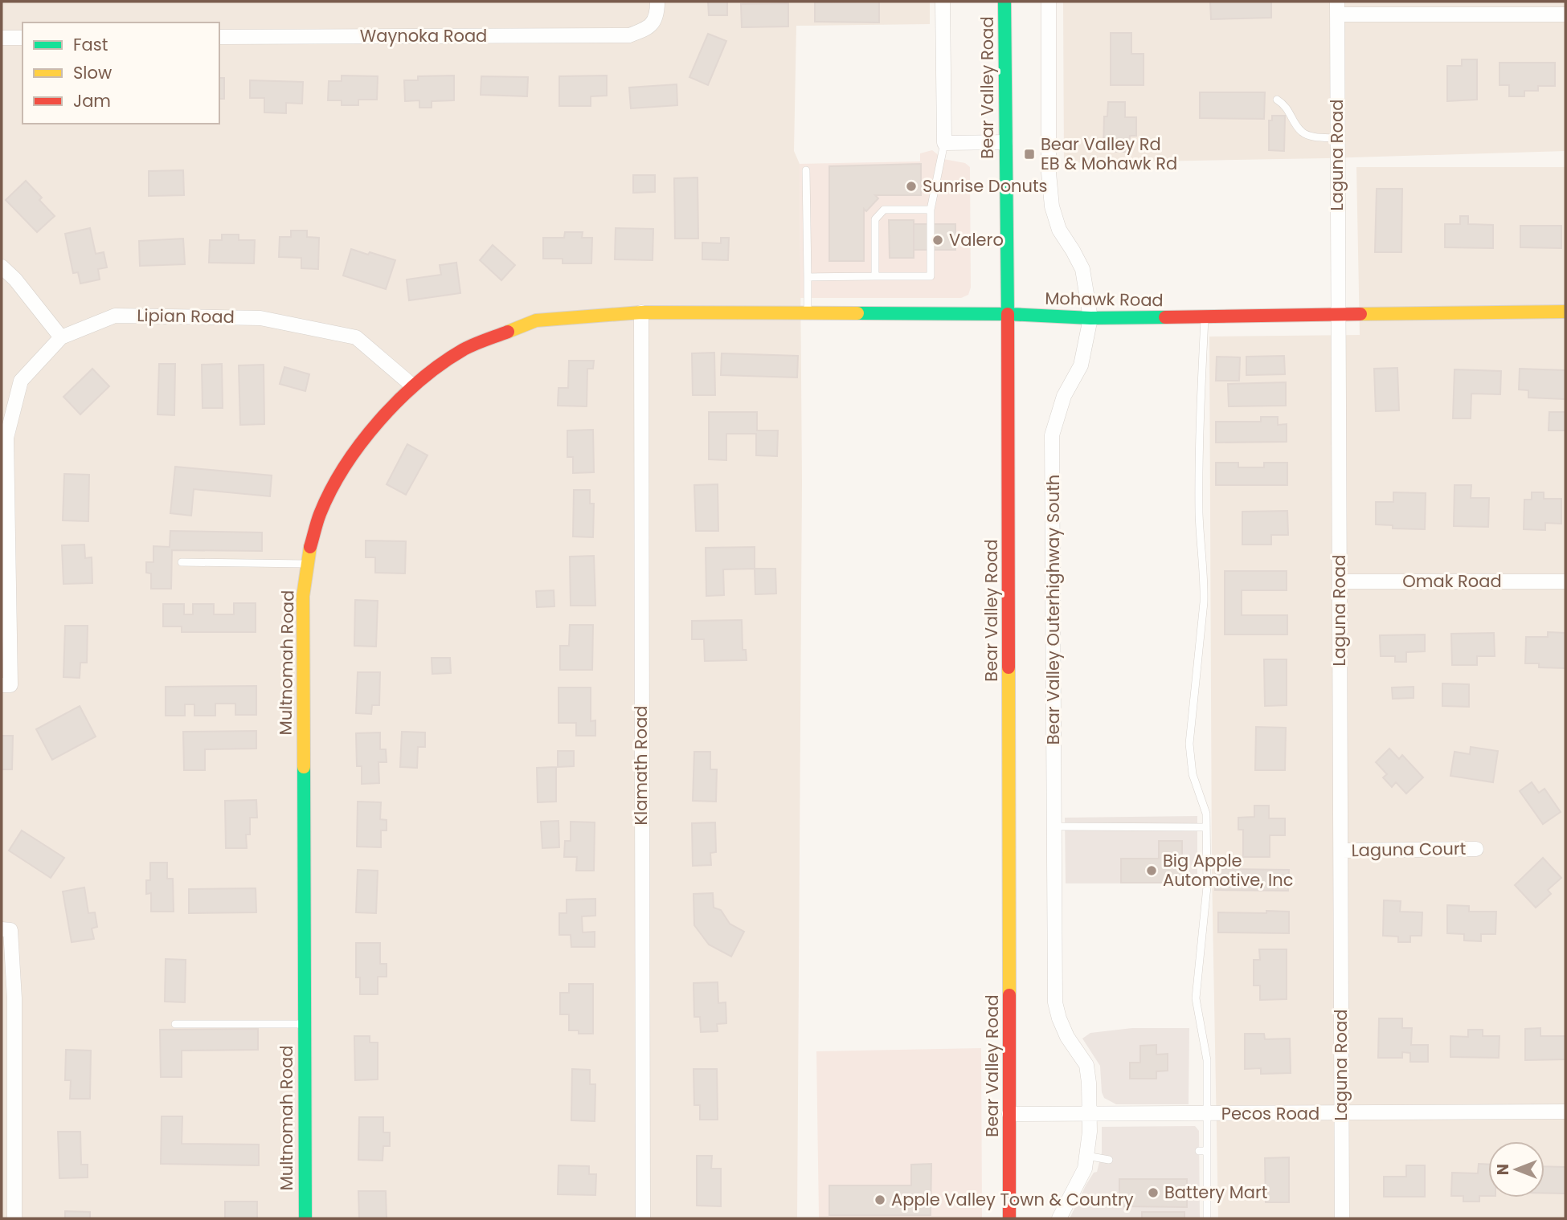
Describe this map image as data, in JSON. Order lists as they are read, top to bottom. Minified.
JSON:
{"streets":{"street":["Waynoka Road","Bear Valley Road","Laguna Road","Mohawk Road","Lipian Road","Omak Road","Bear Valley Outerhighway South","Multnomah Road","Klamath Road","Laguna Court","Pecos Road"]},"crossings":[["Bear Valley Road","Mohawk Road"],["Bear Valley Road","Pecos Road"],["Laguna Road","Mohawk Road"],["Laguna Road","Omak Road"],["Laguna Road","Laguna Court"],["Laguna Road","Pecos Road"],["Mohawk Road","Bear Valley Outerhighway South"],["Mohawk Road","Multnomah Road"],["Mohawk Road","Klamath Road"],["Lipian Road","Multnomah Road"],["Bear Valley Outerhighway South","Pecos Road"],["Multnomah Road","Klamath Road"]],"places":{"transit":["Bear Valley Rd EB & Mohawk Rd"],"other":["Sunrise Donuts","Valero","Big Apple Automotive, Inc","Battery Mart","Apple Valley Town & Country"]},"legend":["Fast","Slow","Jam"],"north":"left"}
